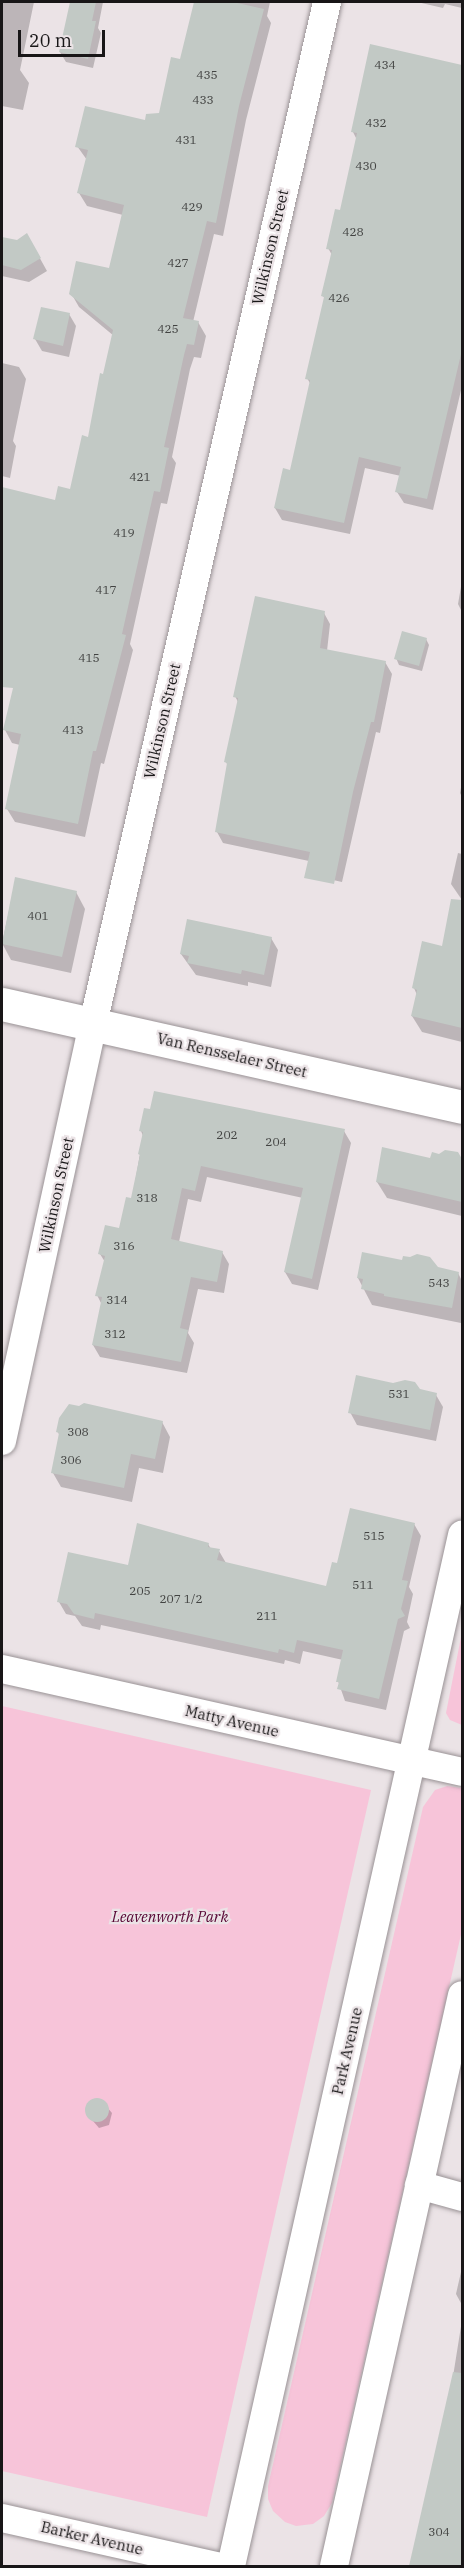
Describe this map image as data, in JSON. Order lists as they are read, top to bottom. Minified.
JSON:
{"streets":{"street":["Wilkinson Street","Van Rensselaer Street","Matty Avenue","Park Avenue","Barker Avenue"]},"crossings":[["Wilkinson Street","Van Rensselaer Street"],["Matty Avenue","Park Avenue"]],"parks":["Leavenworth Park"],"house_numbers":["434","435","433","432","431","430","429","428","427","426","425","421","419","417","415","413","401","202","204","318","316","543","314","312","531","308","306","515","511","205","207 1/2","211","304"],"scale_bar":"20 m"}
